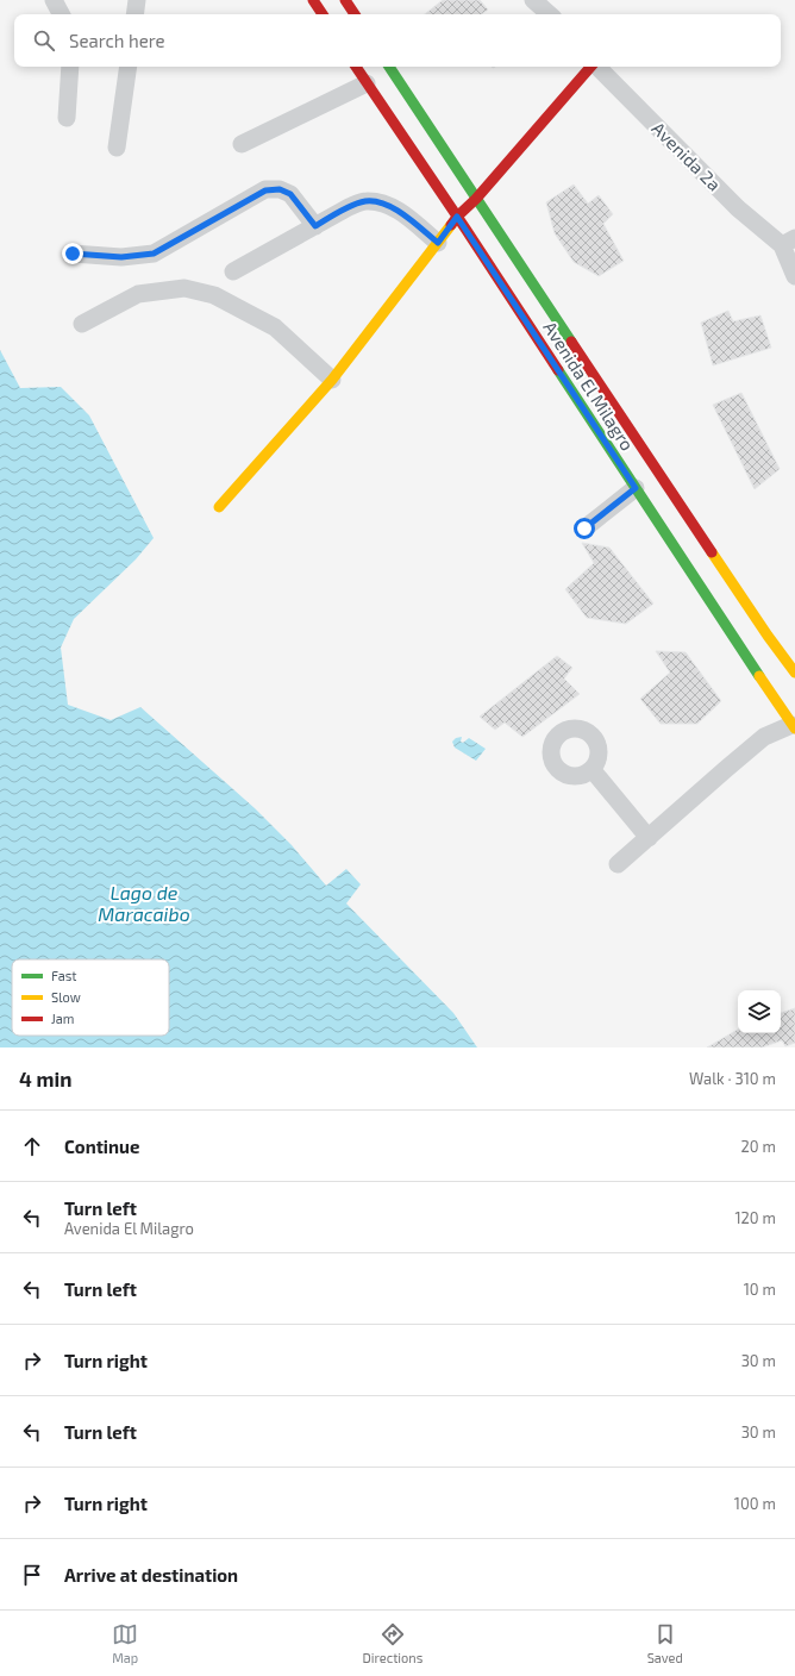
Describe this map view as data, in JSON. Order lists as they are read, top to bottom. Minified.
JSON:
{"streets":{"main road":["Avenida El Milagro"],"street":["Avenida 2a"]},"water":["Lago de Maracaibo"],"legend":["Fast","Slow","Jam"],"page":{"search":"Search here","heading":["4 min","Walk · 310 m"],"list":[["Continue","20 m"],["Turn left","Avenida El Milagro","120 m"],["Turn left","10 m"],["Turn right","30 m"],["Turn left","30 m"],["Turn right","100 m"],"Arrive at destination"],"nav":["Map","Directions","Saved"]}}
